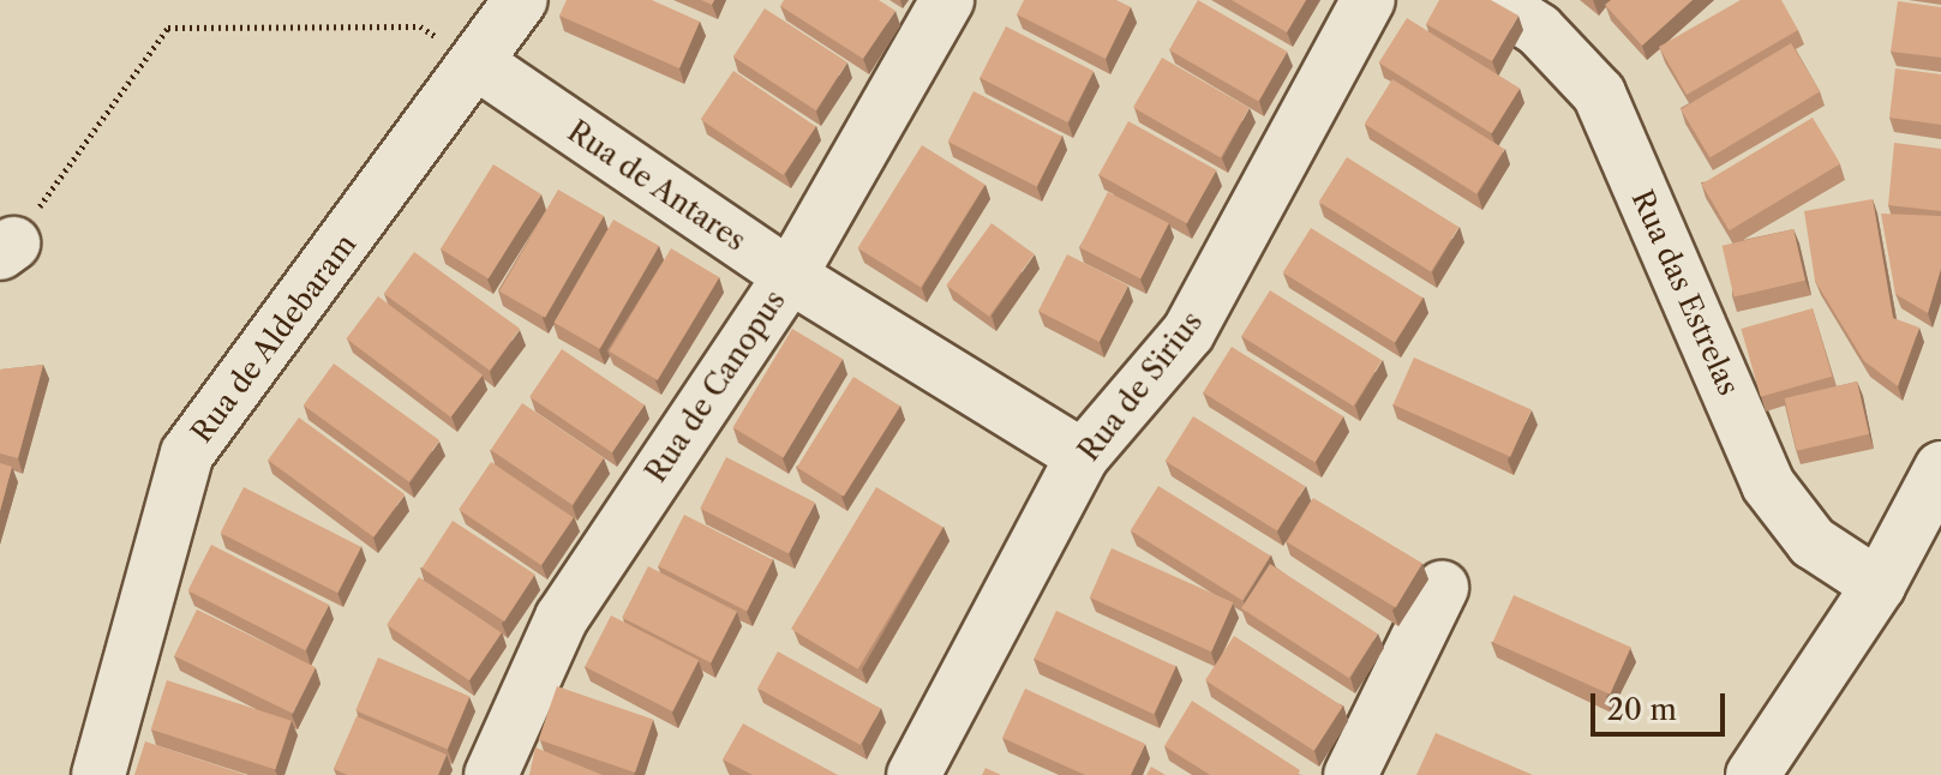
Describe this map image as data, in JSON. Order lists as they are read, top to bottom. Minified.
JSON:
{"streets":{"street":["Rua de Antares","Rua das Estrelas","Rua de Aldebaram","Rua de Canopus","Rua de Sirius"]},"crossings":[["Rua de Antares","Rua de Aldebaram"],["Rua de Antares","Rua de Canopus"],["Rua de Antares","Rua de Sirius"]],"scale_bar":"20 m"}
